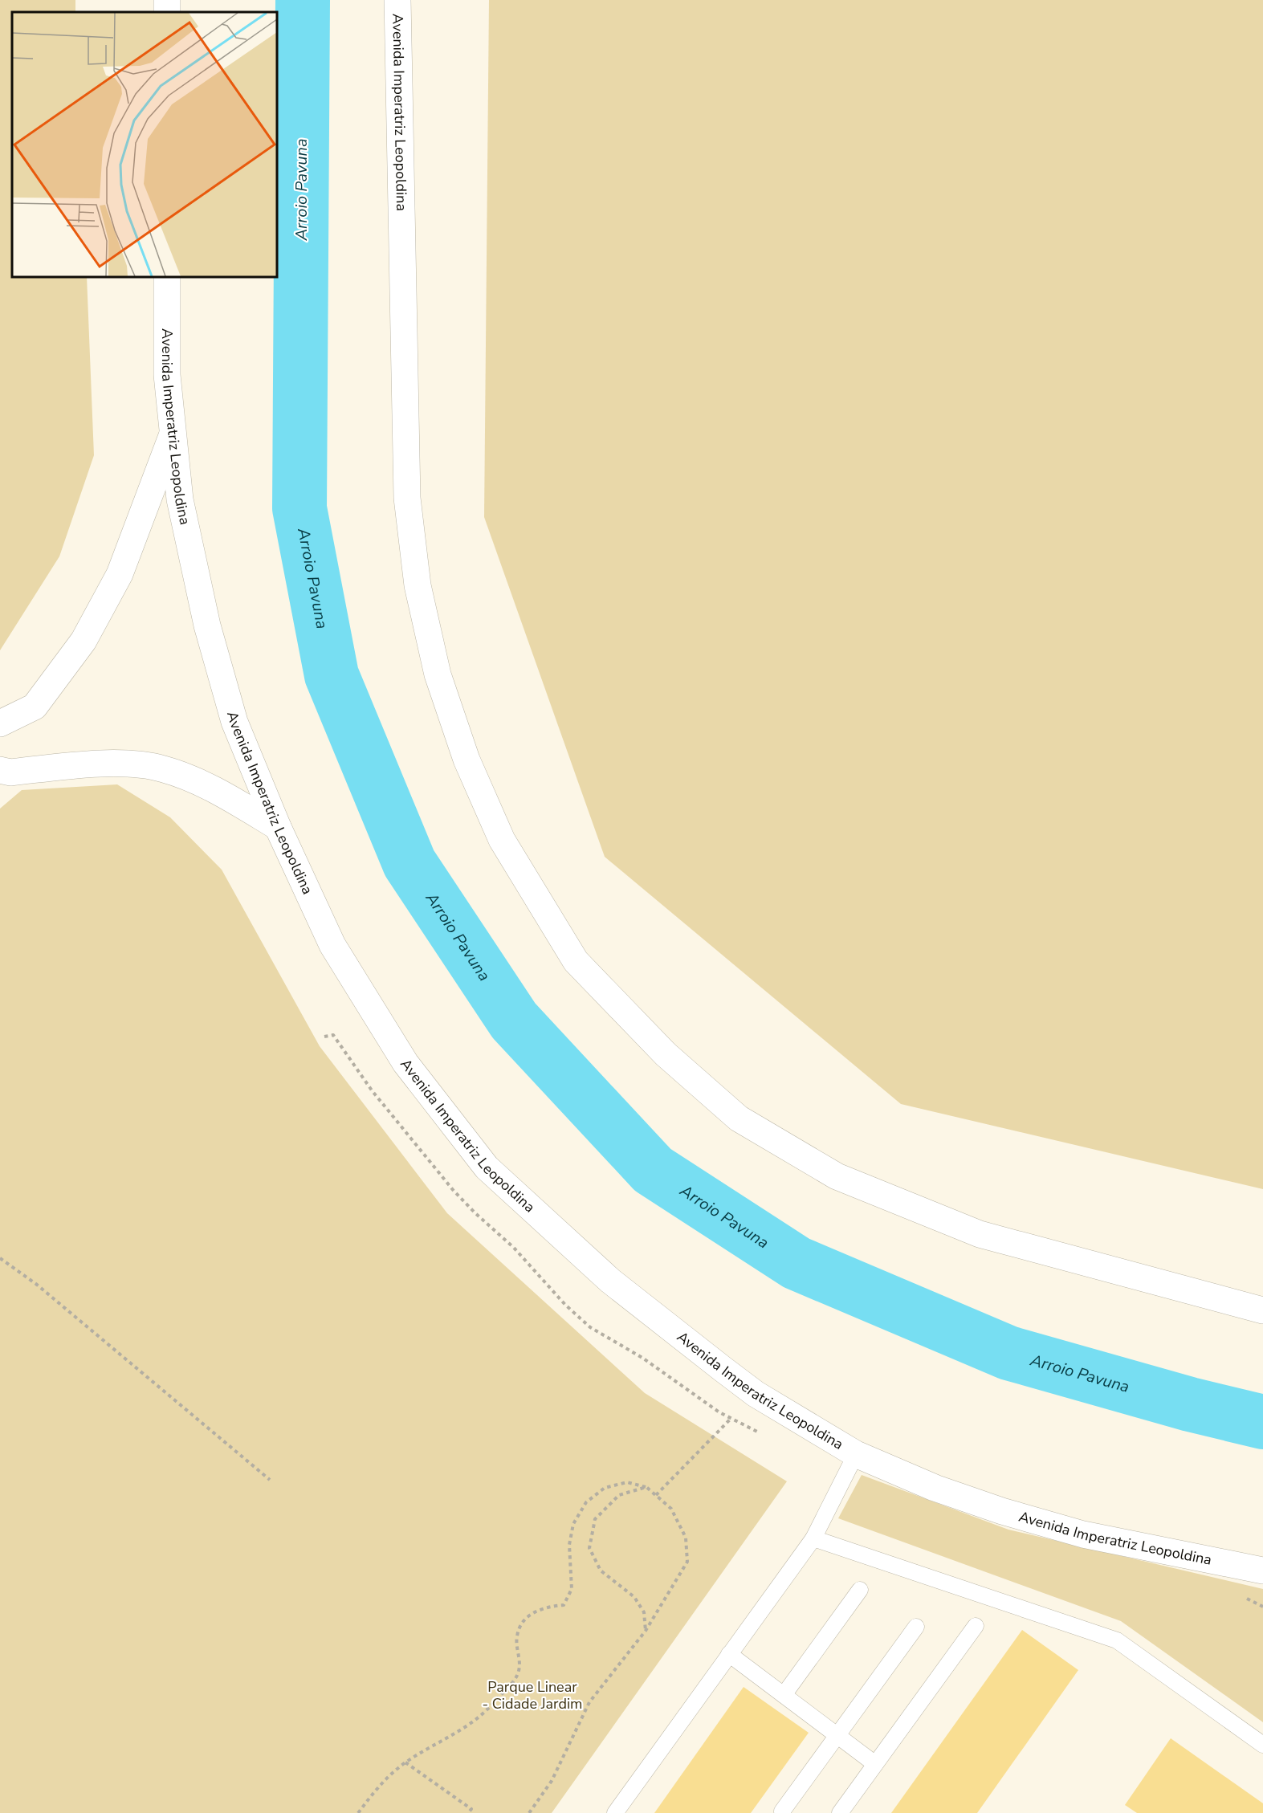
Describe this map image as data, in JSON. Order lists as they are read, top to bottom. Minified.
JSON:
{"streets":{"street":["Avenida Imperatriz Leopoldina"]},"water":["Arroio Pavuna"],"parks":["Parque Linear - Cidade Jardim"]}
